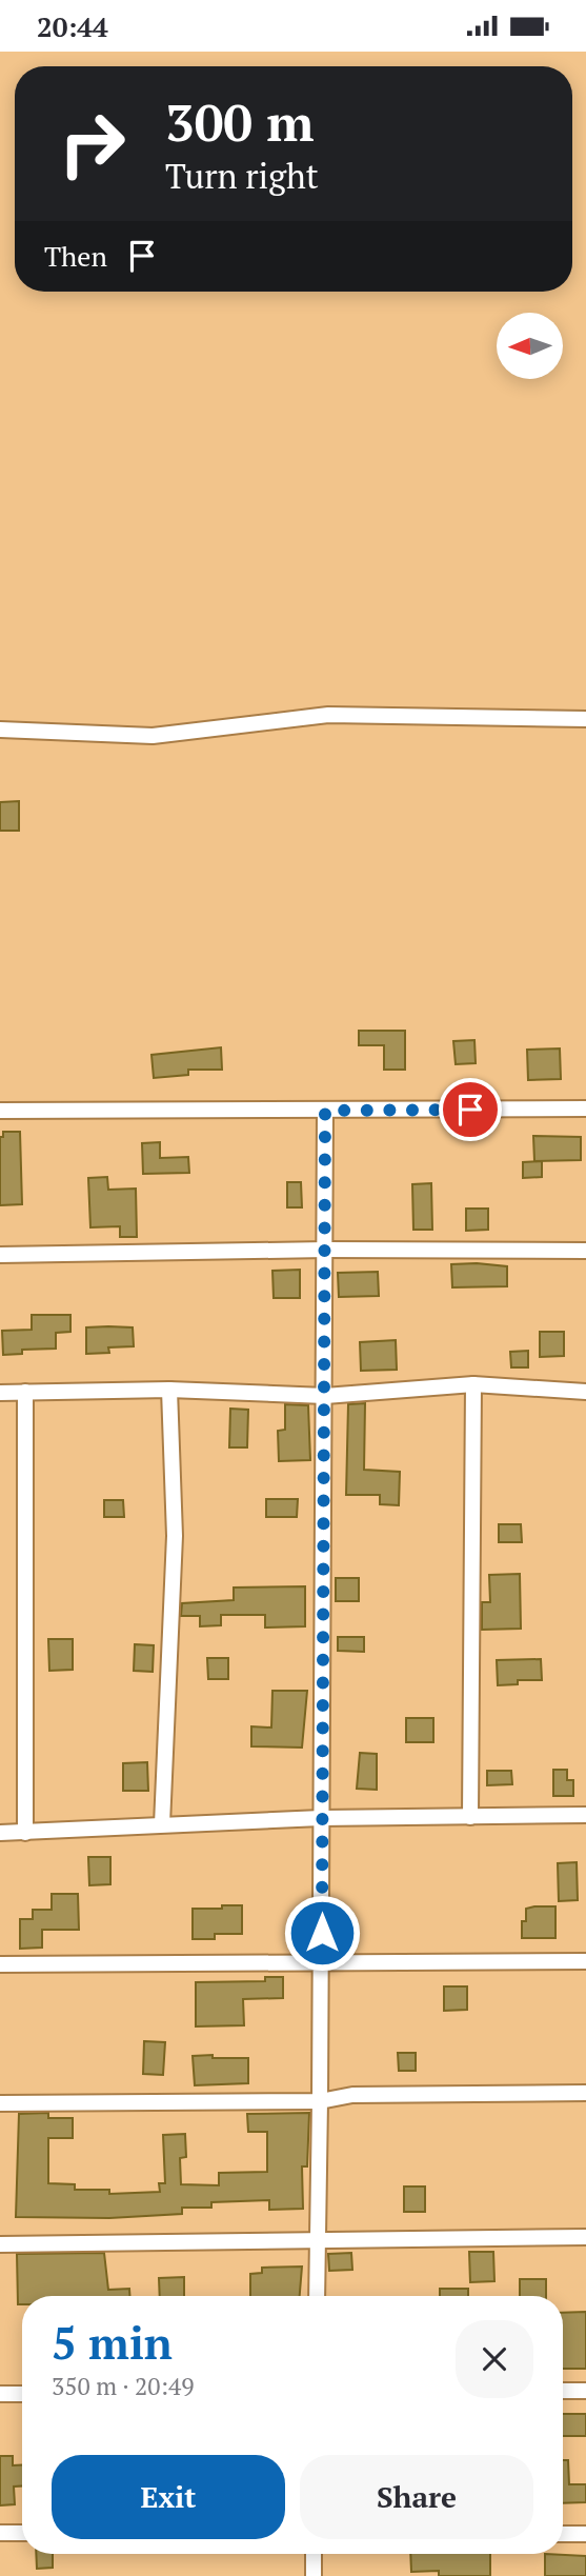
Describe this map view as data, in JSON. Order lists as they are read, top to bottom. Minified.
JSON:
{"north":"left","page":{"status":"20:44","turn":["300 m","Turn right"],"then":"Then","heading":["5 min","350 m · 20:49"],"buttons":["Exit","Share"]}}
